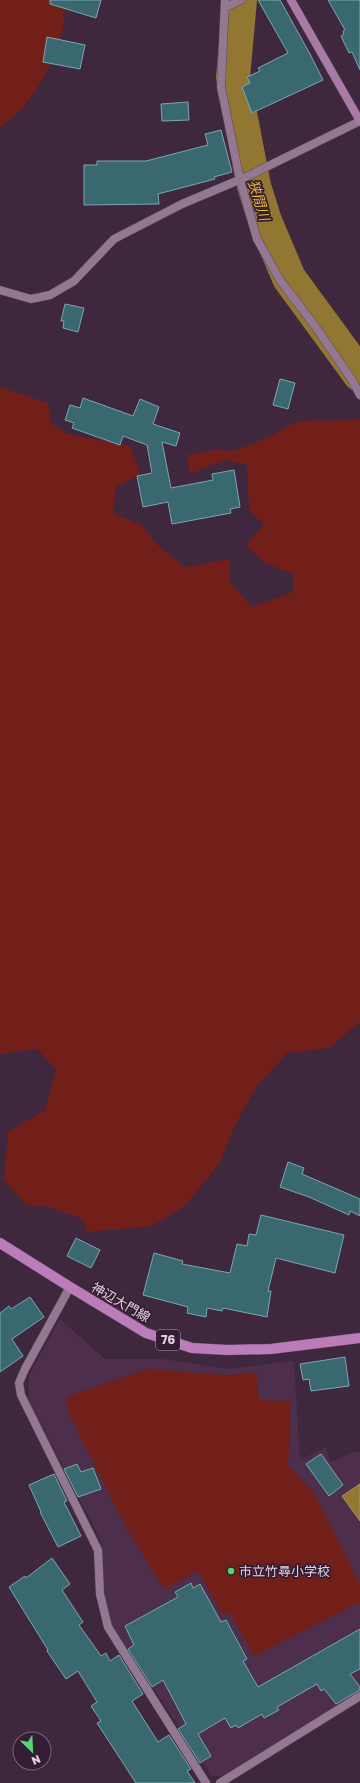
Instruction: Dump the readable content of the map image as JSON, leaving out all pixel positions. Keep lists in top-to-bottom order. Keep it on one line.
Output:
{"streets":{"main road":["神辺大門線","76"]},"water":["狭間川"],"places":["市立竹尋小学校"],"north":"bottom right"}
